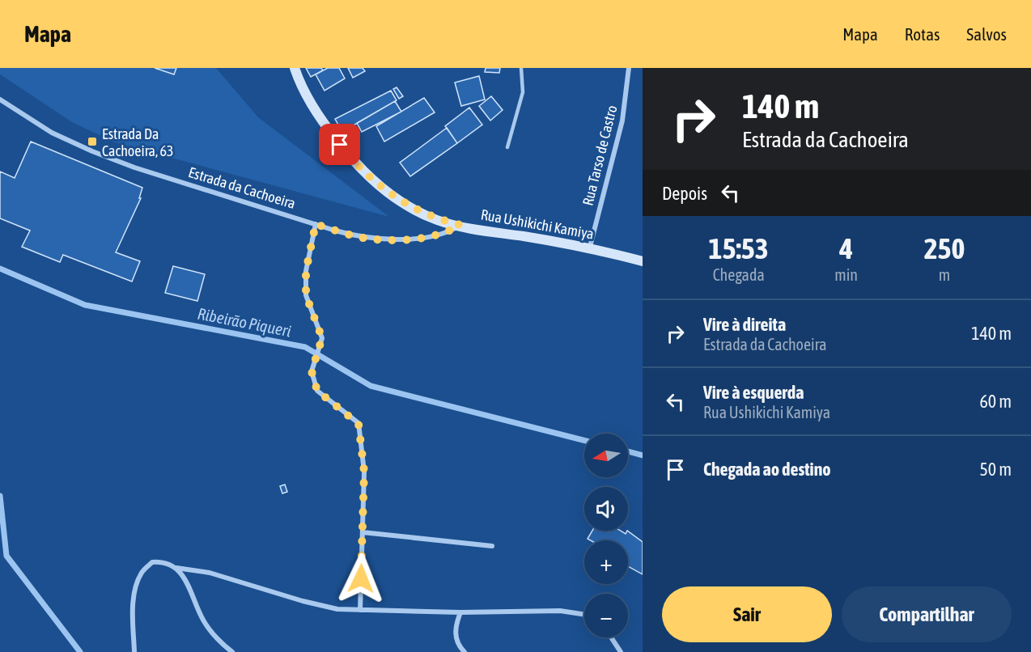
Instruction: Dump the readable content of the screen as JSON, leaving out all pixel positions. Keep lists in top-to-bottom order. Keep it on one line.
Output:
{"streets":{"main road":["Rua Ushikichi Kamiya"],"street":["Rua Tarso de Castro","Estrada da Cachoeira"]},"crossings":[["Rua Tarso de Castro","Rua Ushikichi Kamiya"],["Estrada da Cachoeira","Rua Ushikichi Kamiya"]],"water":["Ribeirão Piqueri"],"places":{"transit":["Estrada Da Cachoeira, 63"]},"north":"left","page":{"header":"Mapa","nav":["Mapa","Rotas","Salvos"],"turn":["140 m","Estrada da Cachoeira"],"then":"Depois","eta":["15:53","Chegada","4","min","250","m"],"list":[{"name":"Vire à direita","note":"Estrada da Cachoeira","value":"140 m"},{"name":"Vire à esquerda","note":"Rua Ushikichi Kamiya","value":"60 m"},{"name":"Chegada ao destino","value":"50 m"}],"map_buttons":["+","−"],"buttons":["Sair","Compartilhar"]}}
